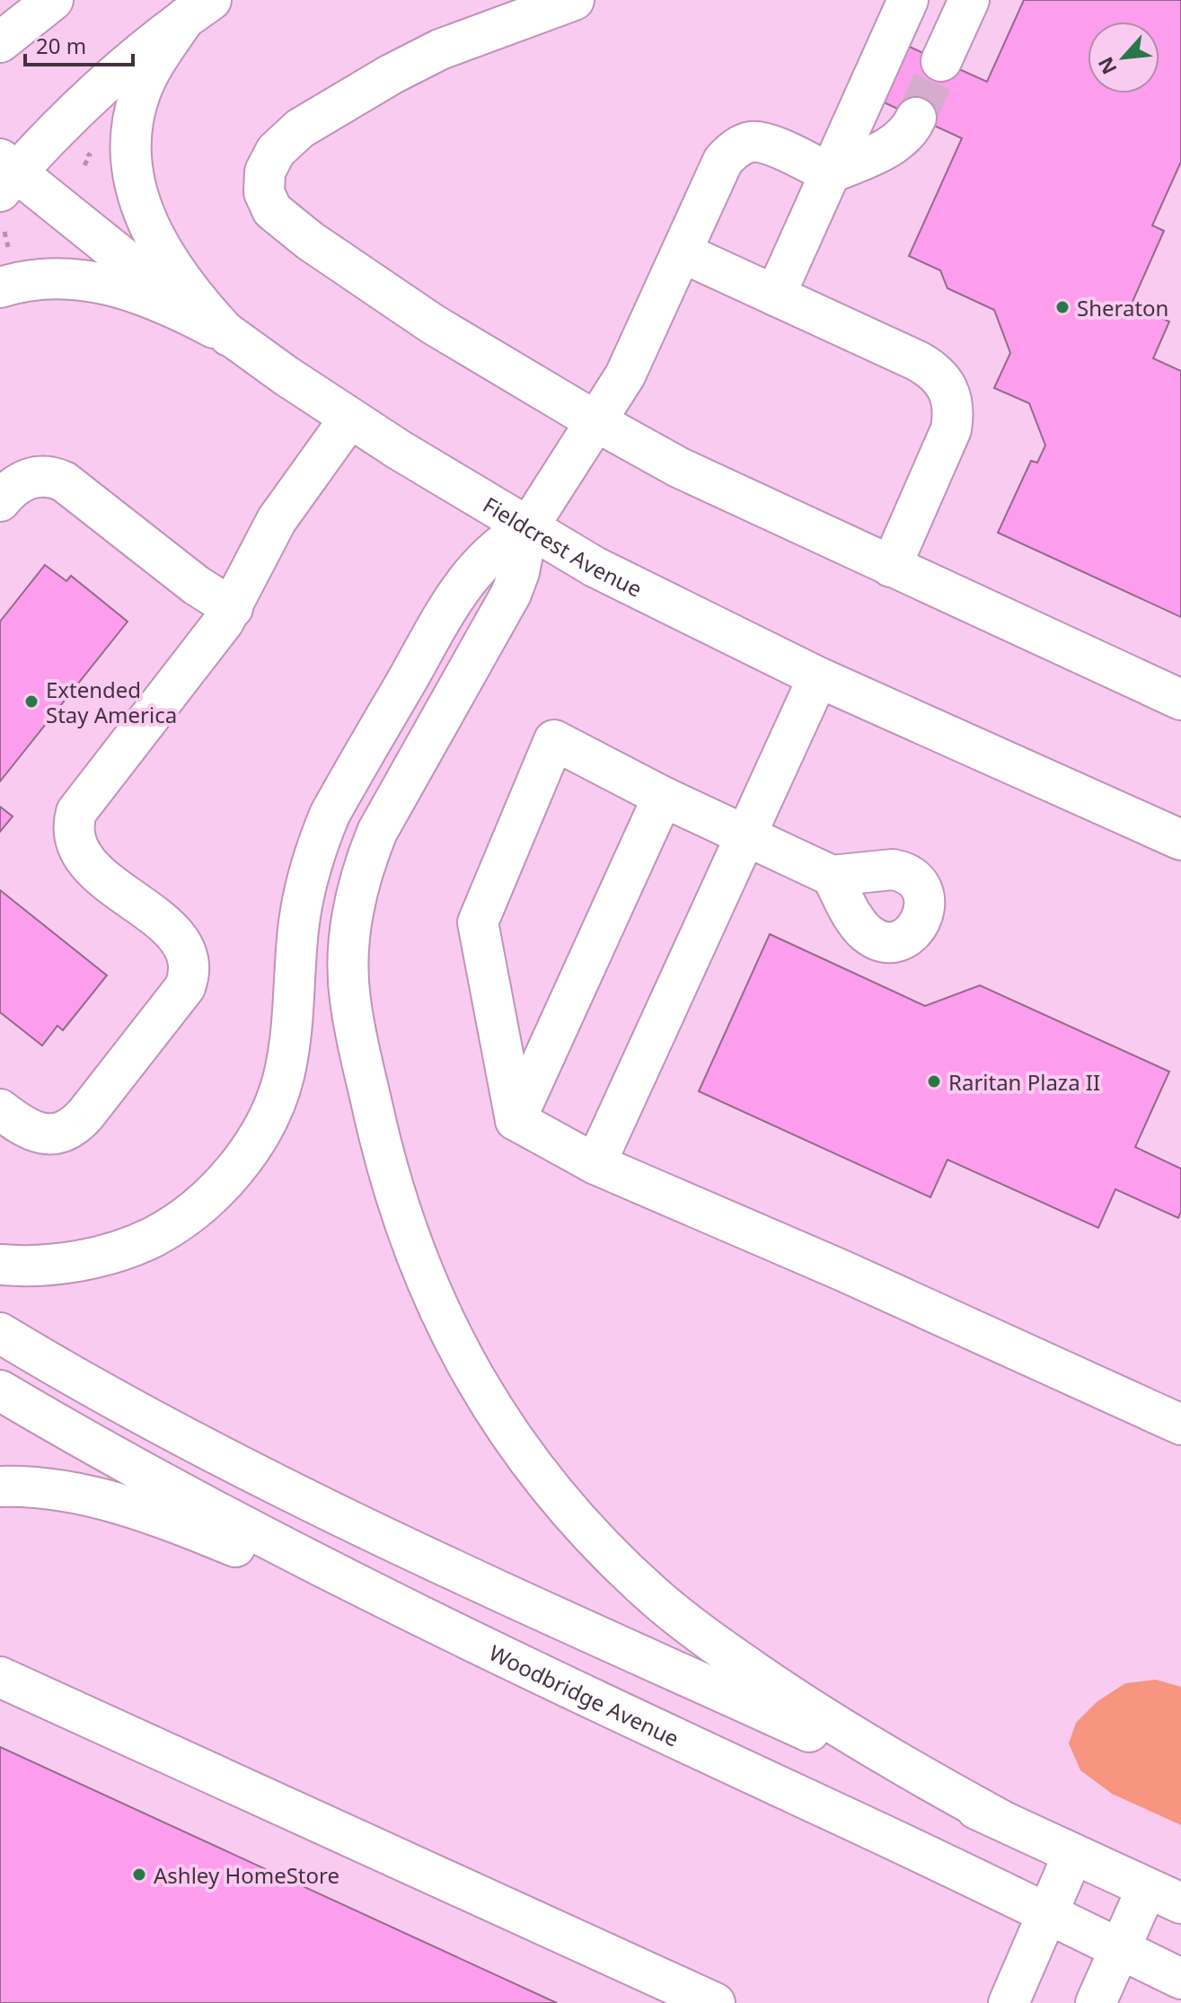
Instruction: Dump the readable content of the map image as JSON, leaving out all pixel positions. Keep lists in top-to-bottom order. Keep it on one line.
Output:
{"streets":{"main road":["Fieldcrest Avenue","Woodbridge Avenue"]},"places":["Sheraton","Extended Stay America","Raritan Plaza II","Ashley HomeStore"],"scale_bar":"20 m","north":"bottom left"}
